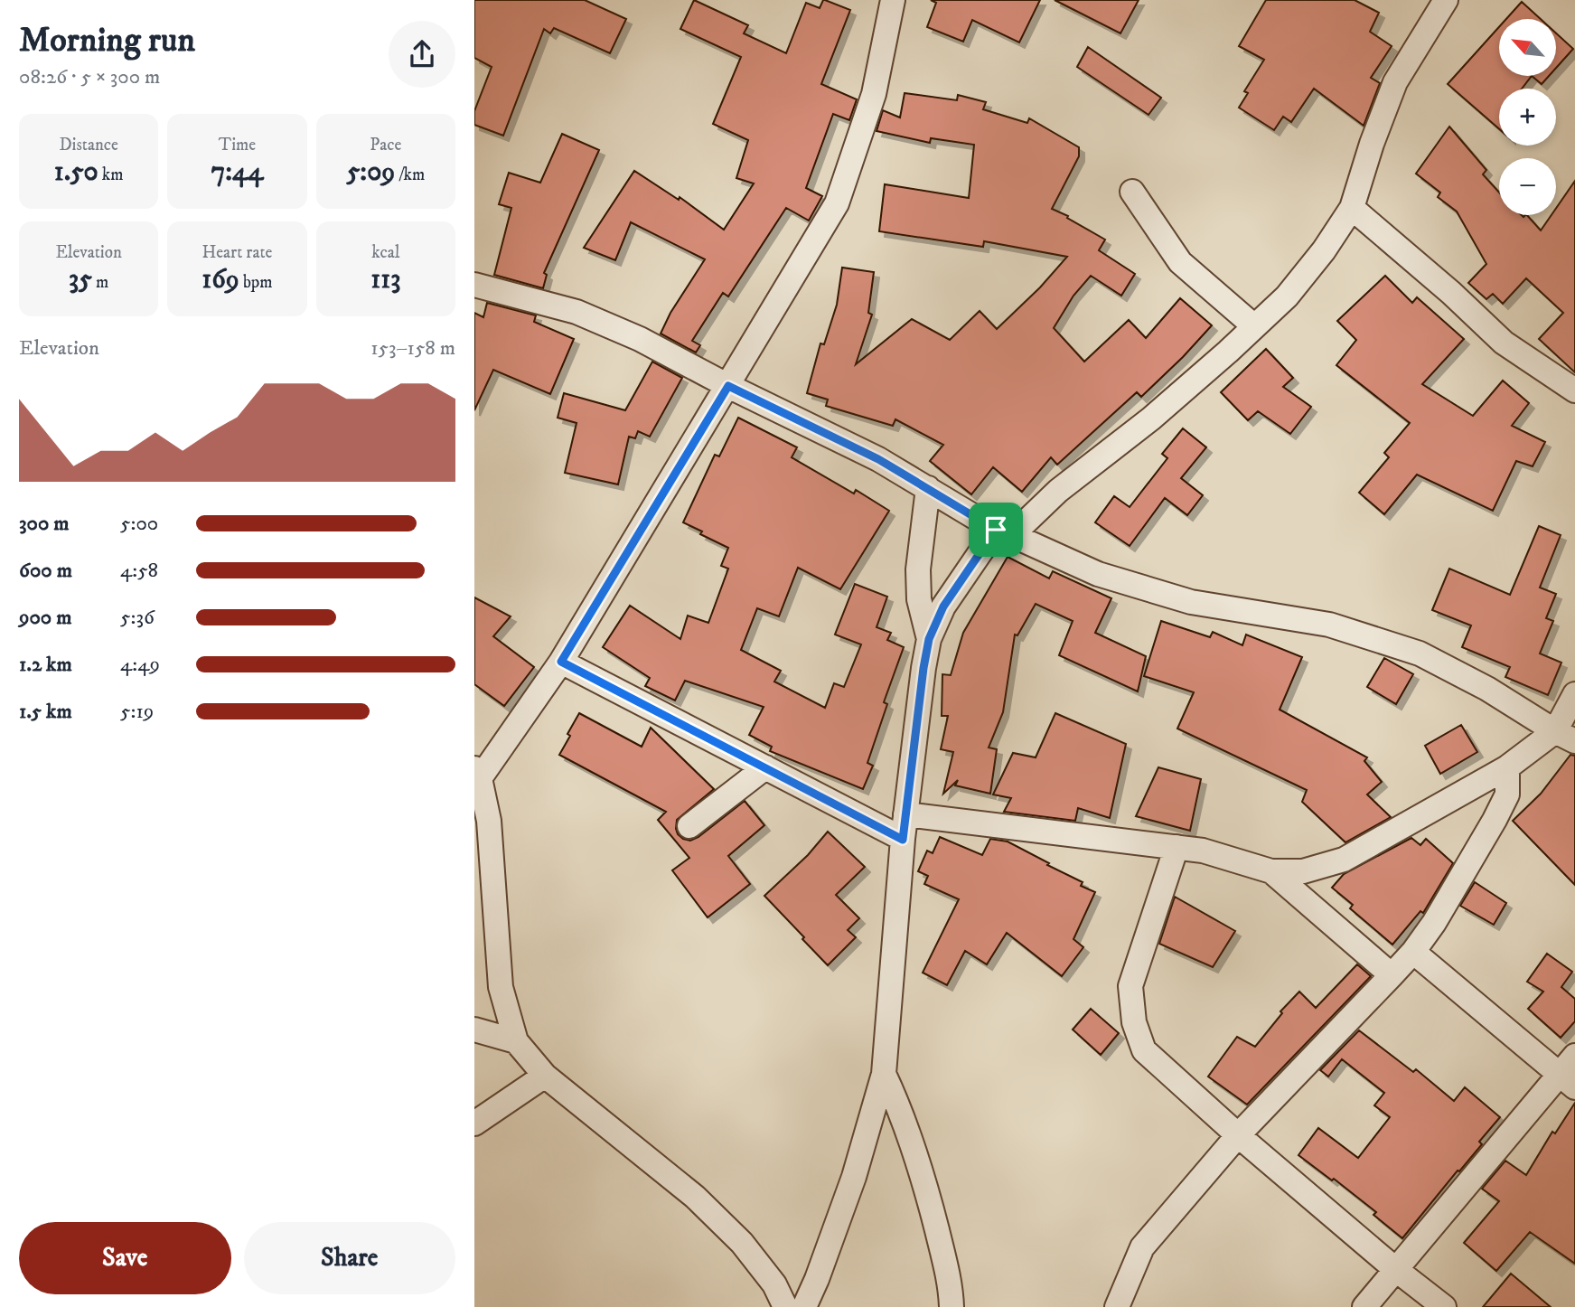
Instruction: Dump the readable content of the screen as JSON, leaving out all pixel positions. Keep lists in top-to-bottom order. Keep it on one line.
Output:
{"north":"top left","page":{"heading":["Morning run","08:26 · 5 × 300 m"],"map_buttons":["+","−"],"stats":[["Distance","1.50 km"],["Time","7:44"],["Pace","5:09 /km"],["Elevation","35 m"],["Heart rate","169 bpm"],["kcal","113"]],"chart":["Elevation","153–158 m"],"list":[{"name":"300 m","note":"5:00"},{"name":"600 m","note":"4:58"},{"name":"900 m","note":"5:36"},{"name":"1.2 km","note":"4:49"},{"name":"1.5 km","note":"5:19"}],"buttons":["Save","Share"]}}
